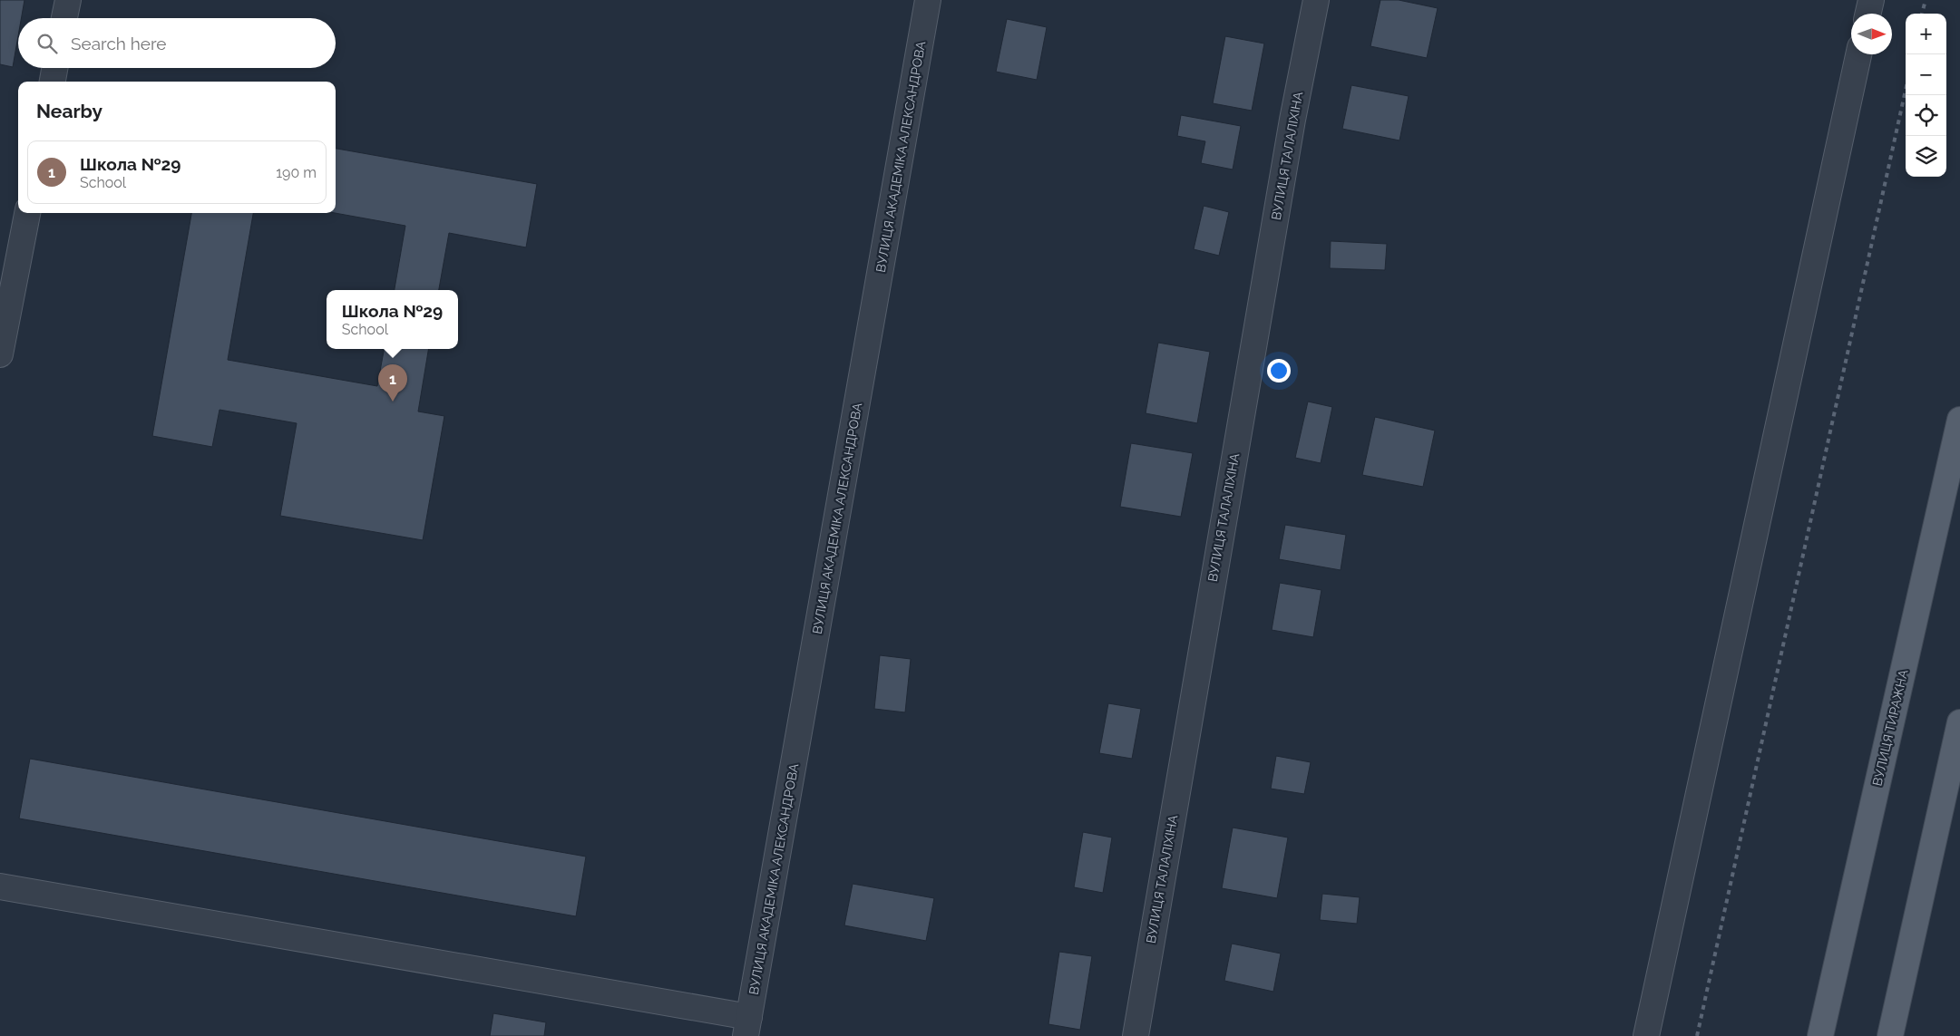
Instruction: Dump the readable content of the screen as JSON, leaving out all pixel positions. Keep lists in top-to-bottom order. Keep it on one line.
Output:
{"streets":{"main road":["ВУЛИЦЯ ТИРАЖНА"],"street":["ВУЛИЦЯ ТАЛАЛІХІНА","ВУЛИЦЯ АКАДЕМІКА АЛЕКСАНДРОВА"]},"north":"right","page":{"map_buttons":["+","−"],"search":"Search here","heading":"Nearby","list":[{"mark":"1","name":"Школа №29","note":"School","value":"190 m"}],"popup":["Школа №29","School"],"pins":"1"}}
